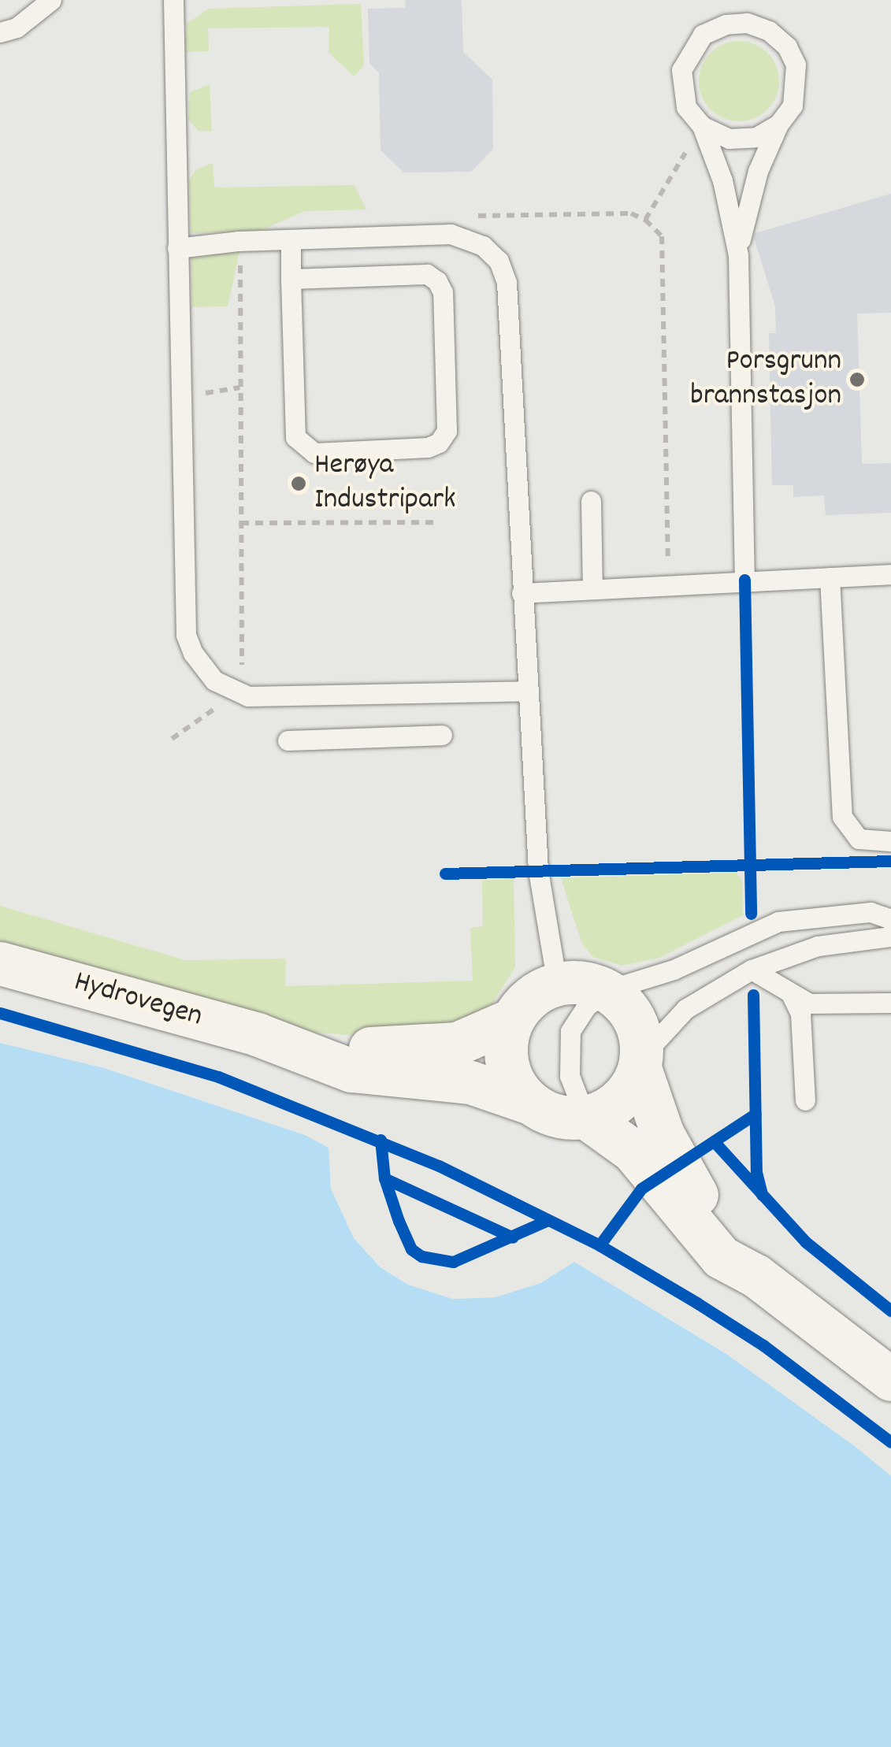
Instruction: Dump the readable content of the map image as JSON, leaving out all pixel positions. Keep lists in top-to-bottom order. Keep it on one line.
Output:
{"streets":{"street":["Hydrovegen"]},"places":["Porsgrunn brannstasjon","Herøya Industripark"]}
